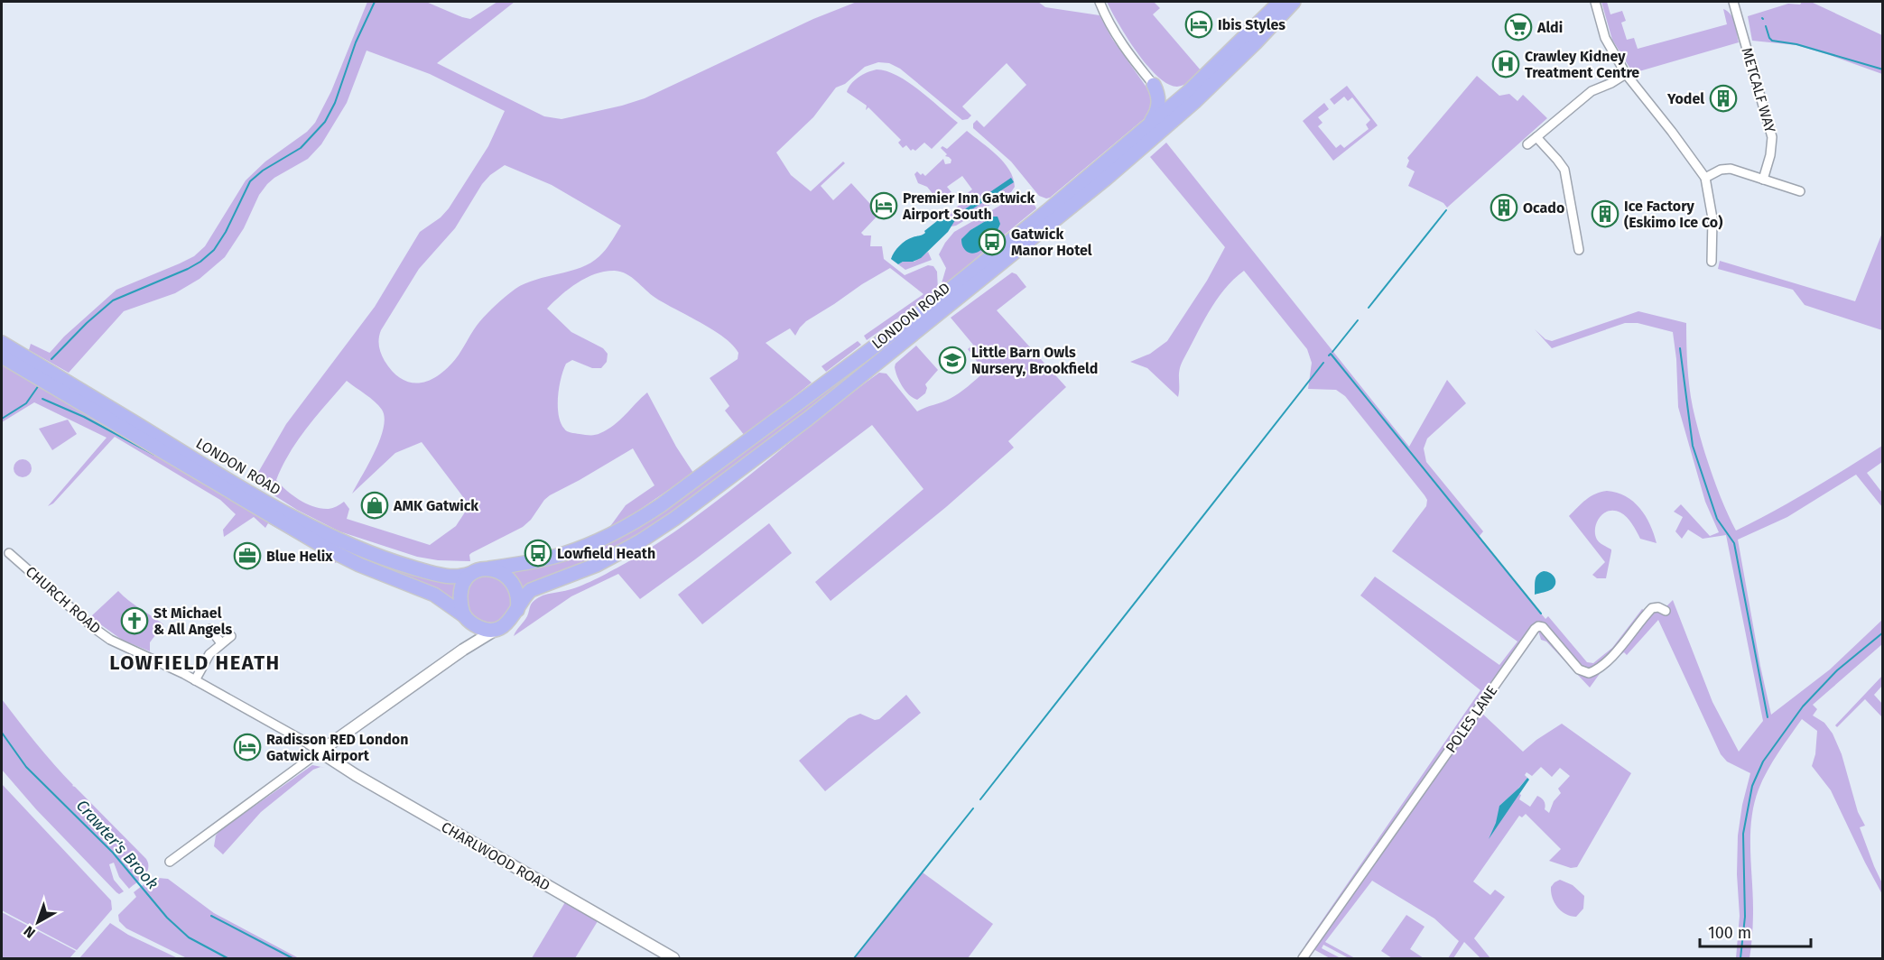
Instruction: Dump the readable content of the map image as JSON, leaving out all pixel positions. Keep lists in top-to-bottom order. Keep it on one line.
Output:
{"streets":{"main road":["LONDON ROAD"],"street":["METCALF WAY","CHURCH ROAD","POLES LANE","CHARLWOOD ROAD"]},"crossings":[["CHURCH ROAD","CHARLWOOD ROAD"]],"districts":["LOWFIELD HEATH"],"water":["Crawter's Brook"],"places":{"hotel":["Ibis Styles","Premier Inn Gatwick Airport South","Radisson RED London Gatwick Airport"],"supermarket":["Aldi"],"hospital":["Crawley Kidney Treatment Centre"],"building":["Yodel","Ocado","Ice Factory (Eskimo Ice Co)"],"bus stop":["Gatwick Manor Hotel","Lowfield Heath"],"school or university":["Little Barn Owls Nursery, Brookfield"],"shop":["AMK Gatwick"],"office":["Blue Helix"],"church":["St Michael & All Angels"]},"scale_bar":"100 m","north":"bottom left"}
